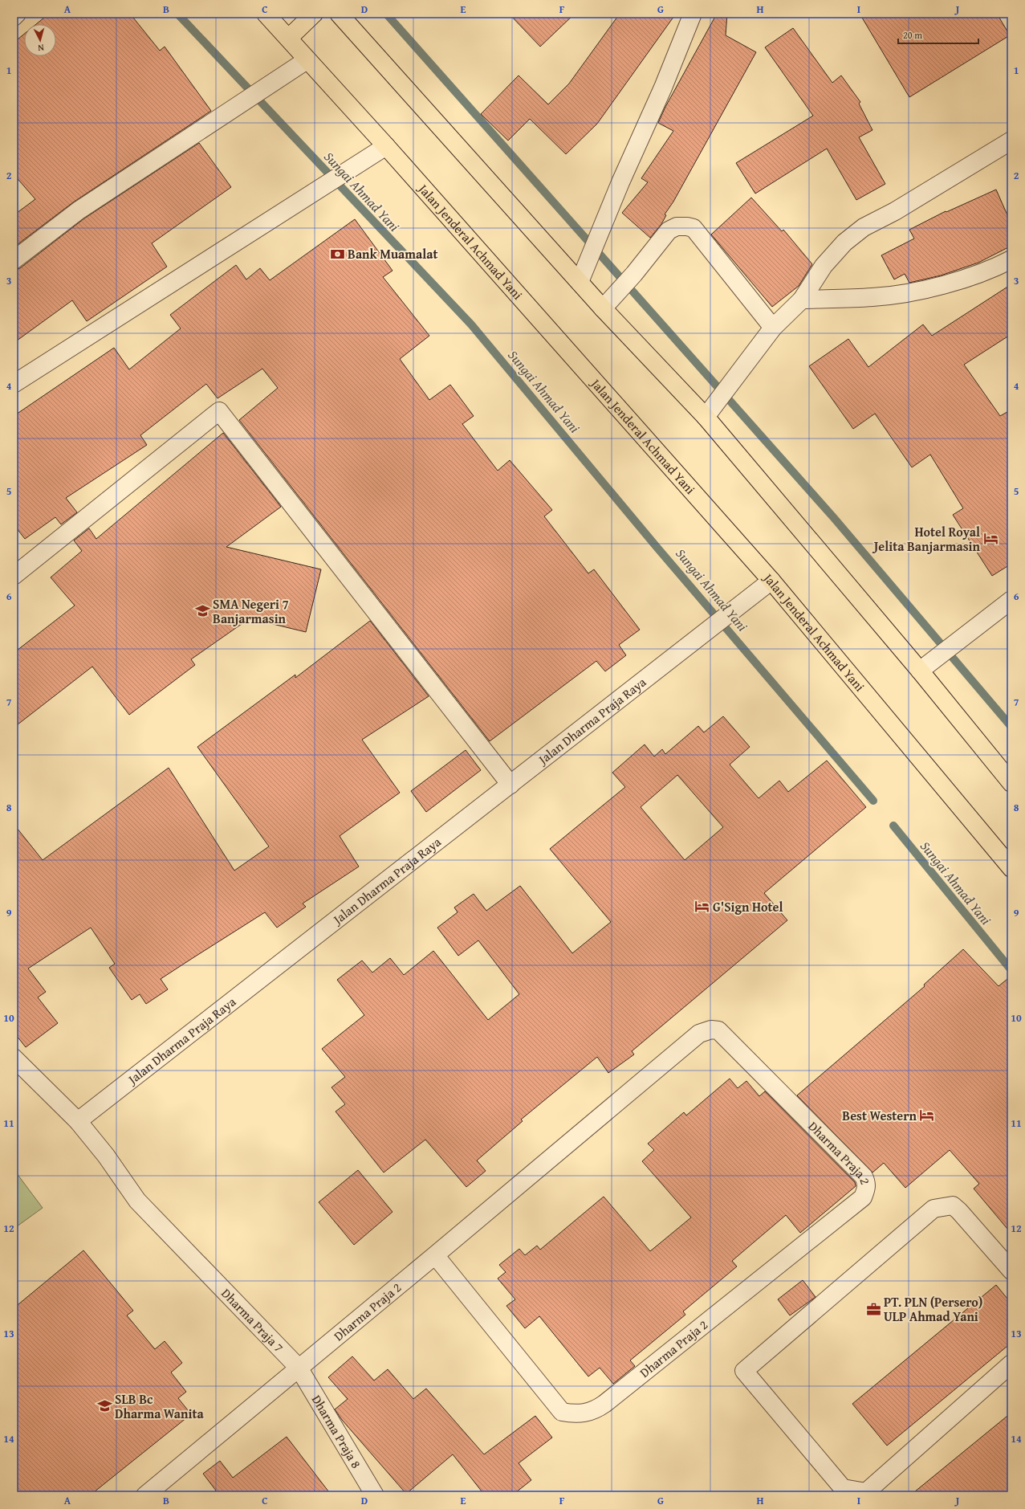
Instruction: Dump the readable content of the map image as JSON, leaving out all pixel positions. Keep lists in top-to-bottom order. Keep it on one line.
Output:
{"streets":{"highway":["Jalan Jenderal Achmad Yani"],"street":["Jalan Dharma Praja Raya","Dharma Praja 2","Dharma Praja 7","Dharma Praja 8"]},"crossings":[["Jalan Jenderal Achmad Yani","Jalan Dharma Praja Raya"],["Jalan Dharma Praja Raya","Dharma Praja 7"],["Dharma Praja 2","Dharma Praja 7"],["Dharma Praja 2","Dharma Praja 8"],["Dharma Praja 7","Dharma Praja 8"]],"water":["Sungai Ahmad Yani"],"places":{"bank":["Bank Muamalat"],"hotel":["Hotel Royal Jelita Banjarmasin","G'Sign Hotel","Best Western"],"school or university":["SMA Negeri 7 Banjarmasin","SLB Bc Dharma Wanita"],"office":["PT. PLN (Persero) ULP Ahmad Yani"]},"scale_bar":"20 m","north":"bottom","grid":{"columns":["A","B","C","D","E","F","G","H","I","J"],"rows":["1","2","3","4","5","6","7","8","9","10","11","12","13","14"]}}
